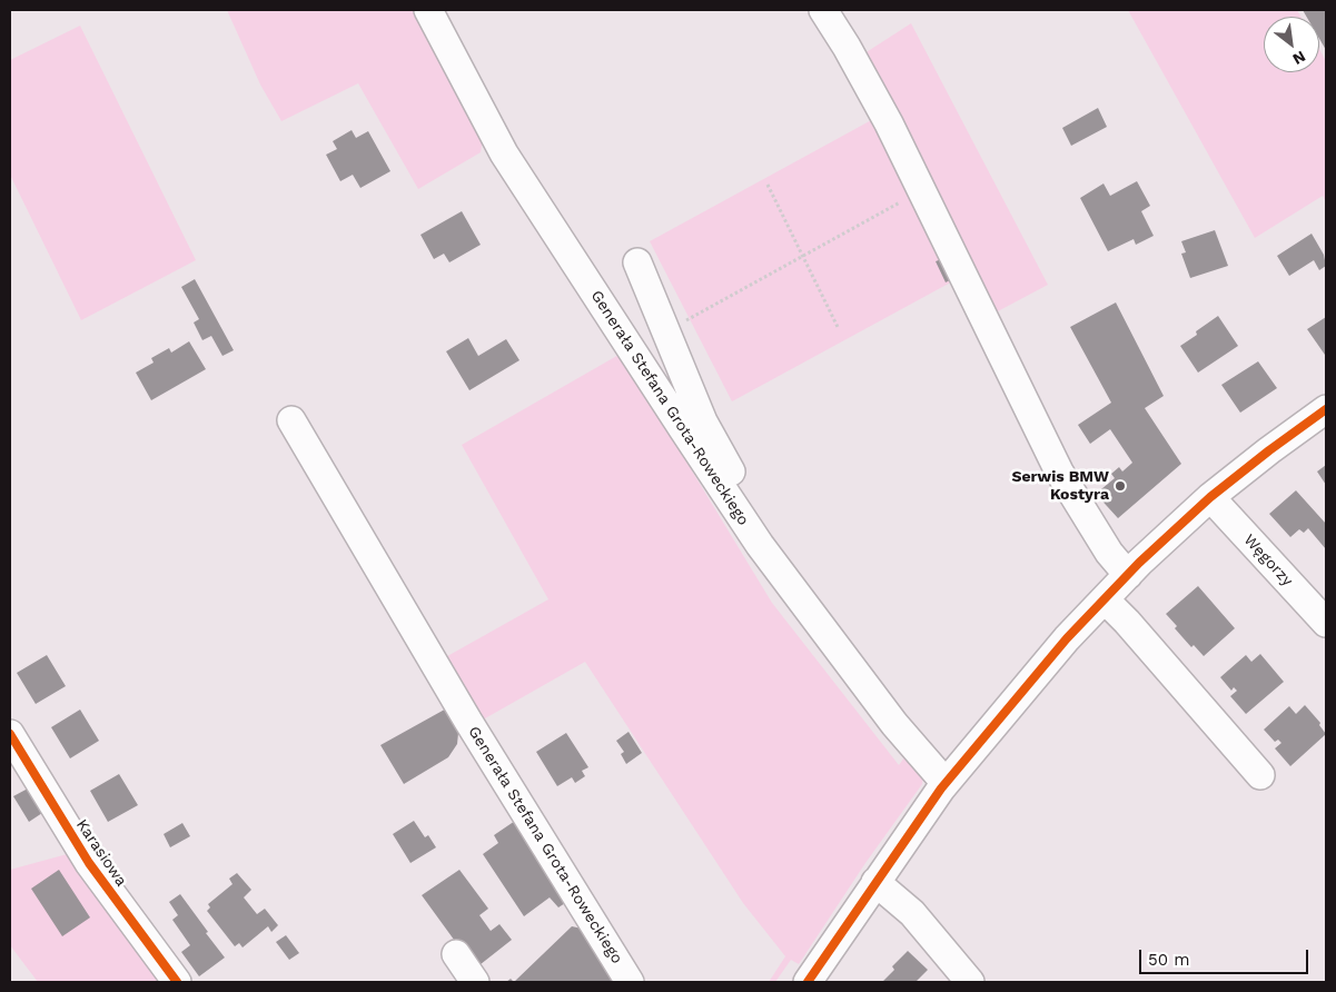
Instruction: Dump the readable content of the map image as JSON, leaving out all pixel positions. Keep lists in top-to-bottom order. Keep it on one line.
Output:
{"streets":{"street":["Generała Stefana Grota-Roweckiego","Węgorzy","Karasiowa"]},"places":["Serwis BMW Kostyra"],"scale_bar":"50 m","north":"bottom right"}
